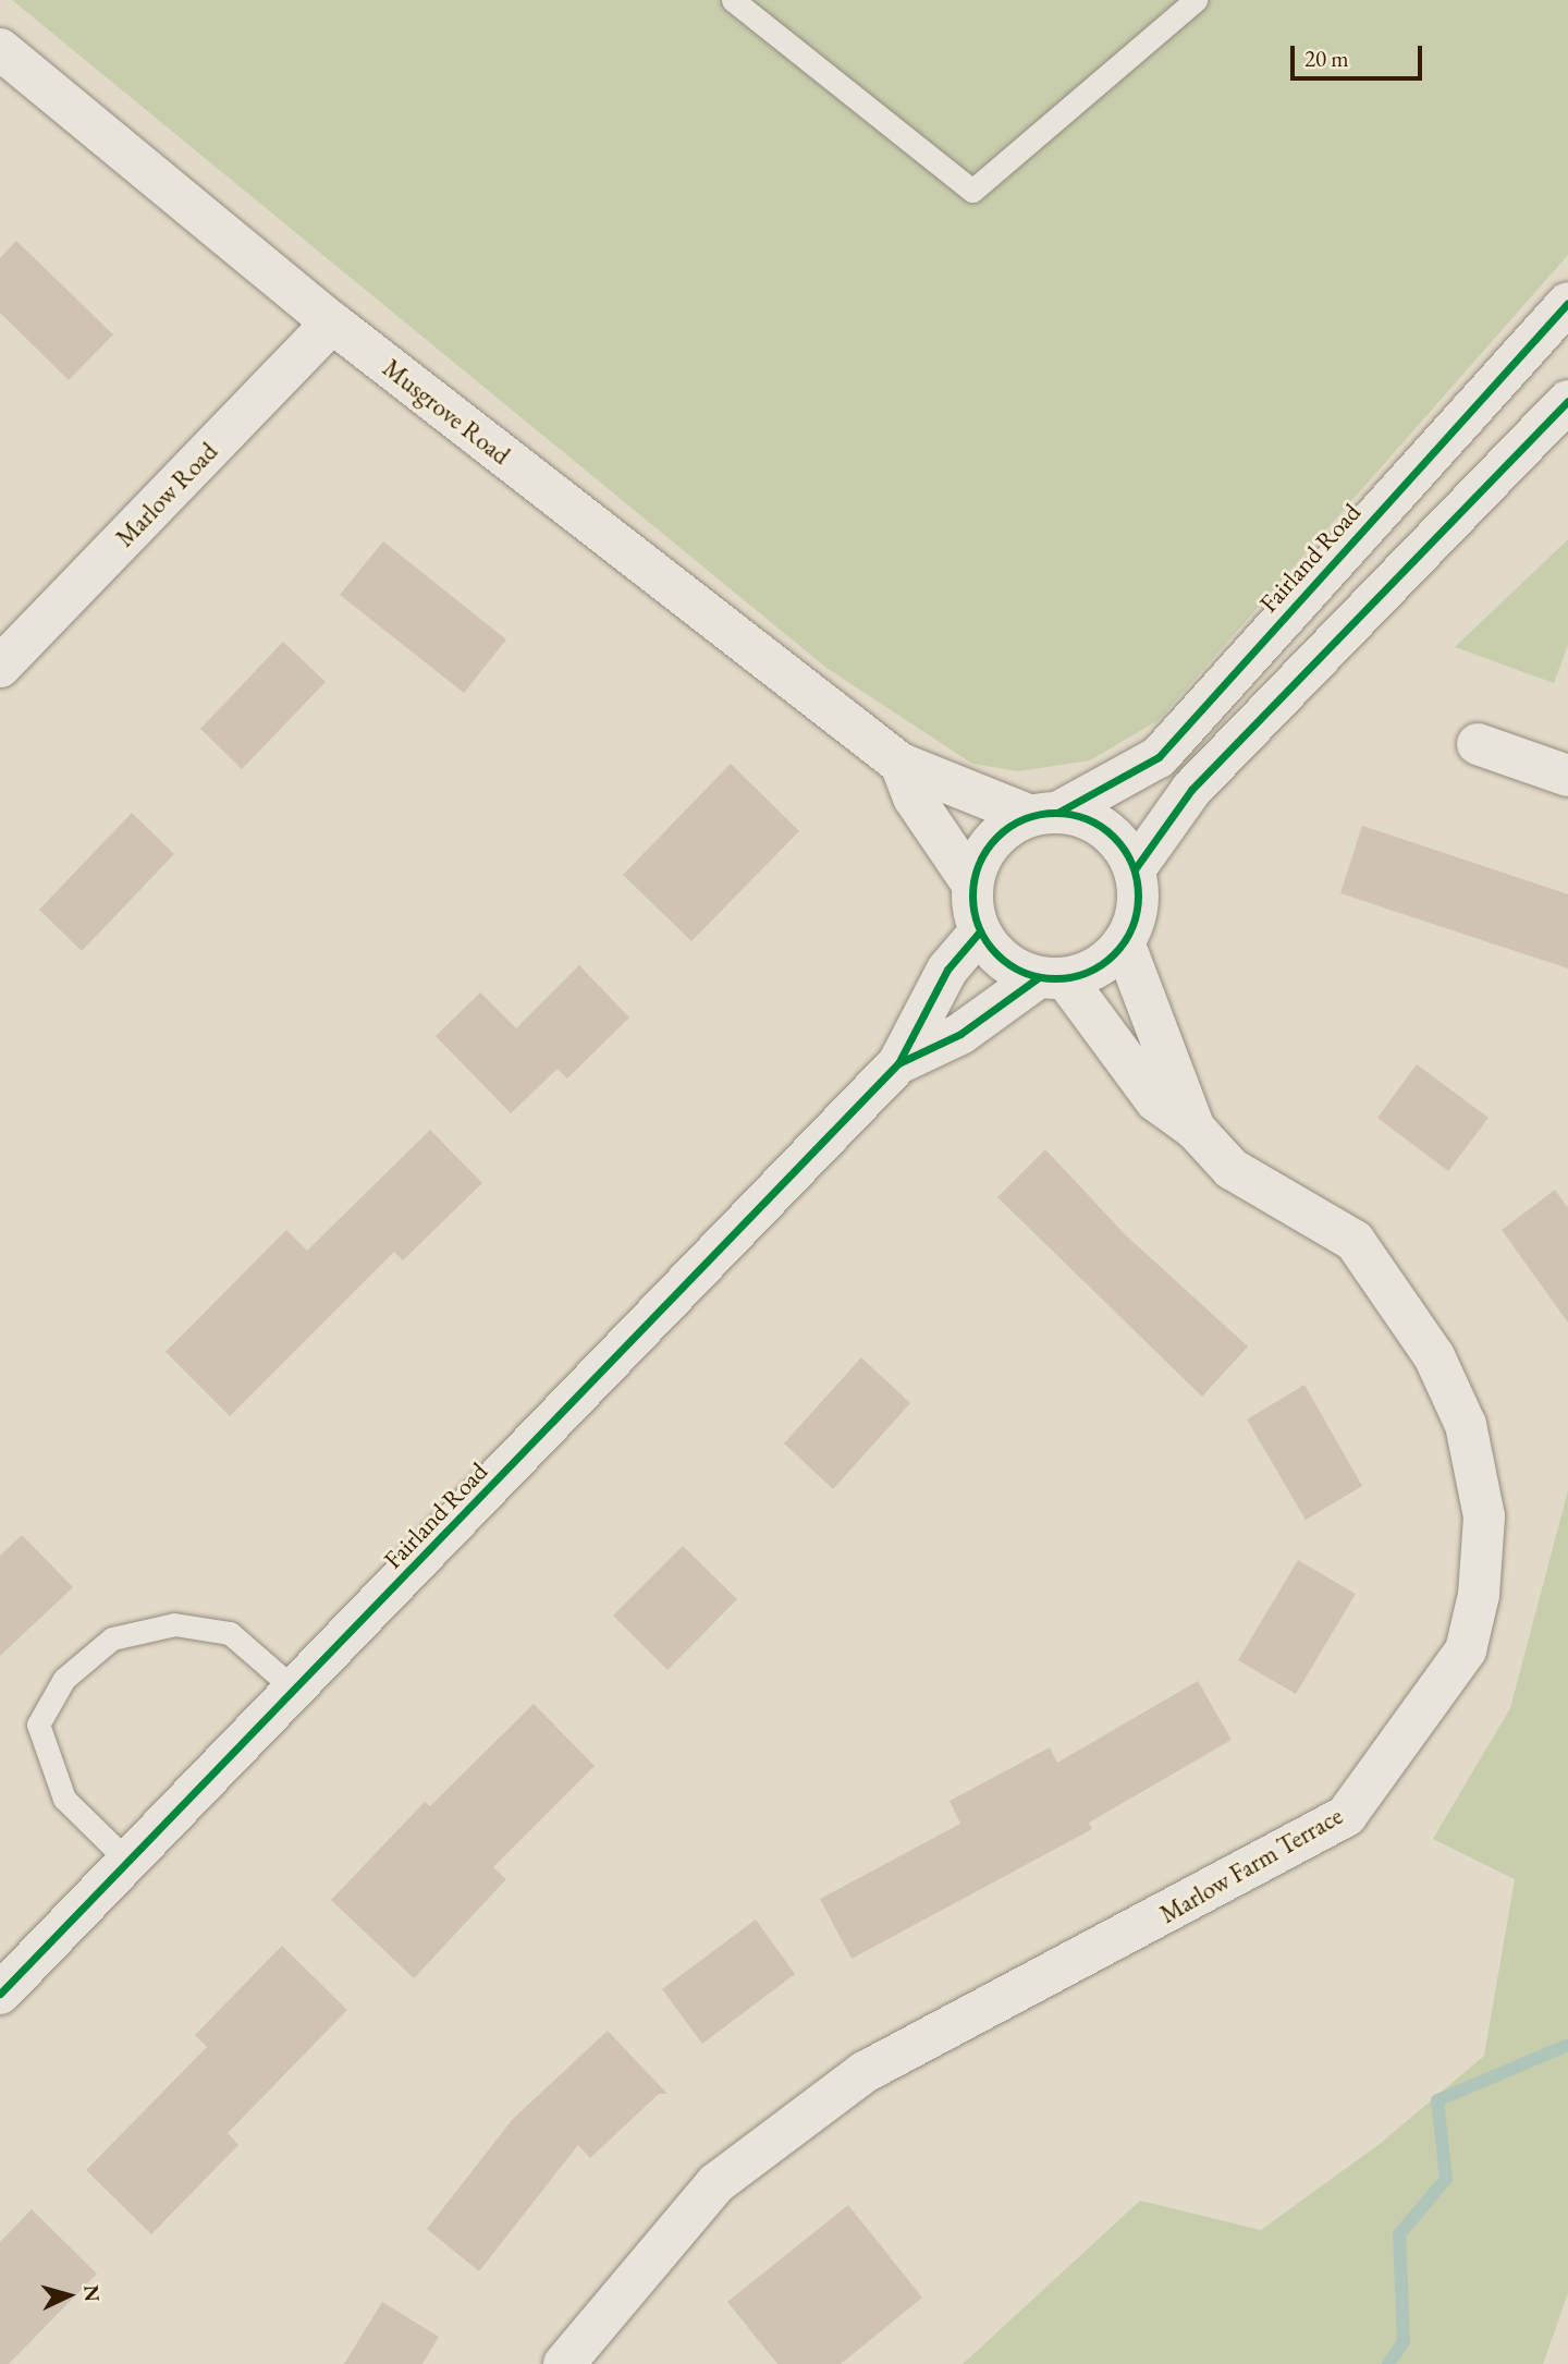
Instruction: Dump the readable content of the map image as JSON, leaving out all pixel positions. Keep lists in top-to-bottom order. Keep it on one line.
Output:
{"streets":{"street":["Musgrove Road","Marlow Road","Fairland Road","Marlow Farm Terrace"]},"crossings":[["Musgrove Road","Marlow Road"],["Musgrove Road","Fairland Road"],["Musgrove Road","Marlow Farm Terrace"],["Fairland Road","Marlow Farm Terrace"]],"scale_bar":"20 m","north":"right"}
